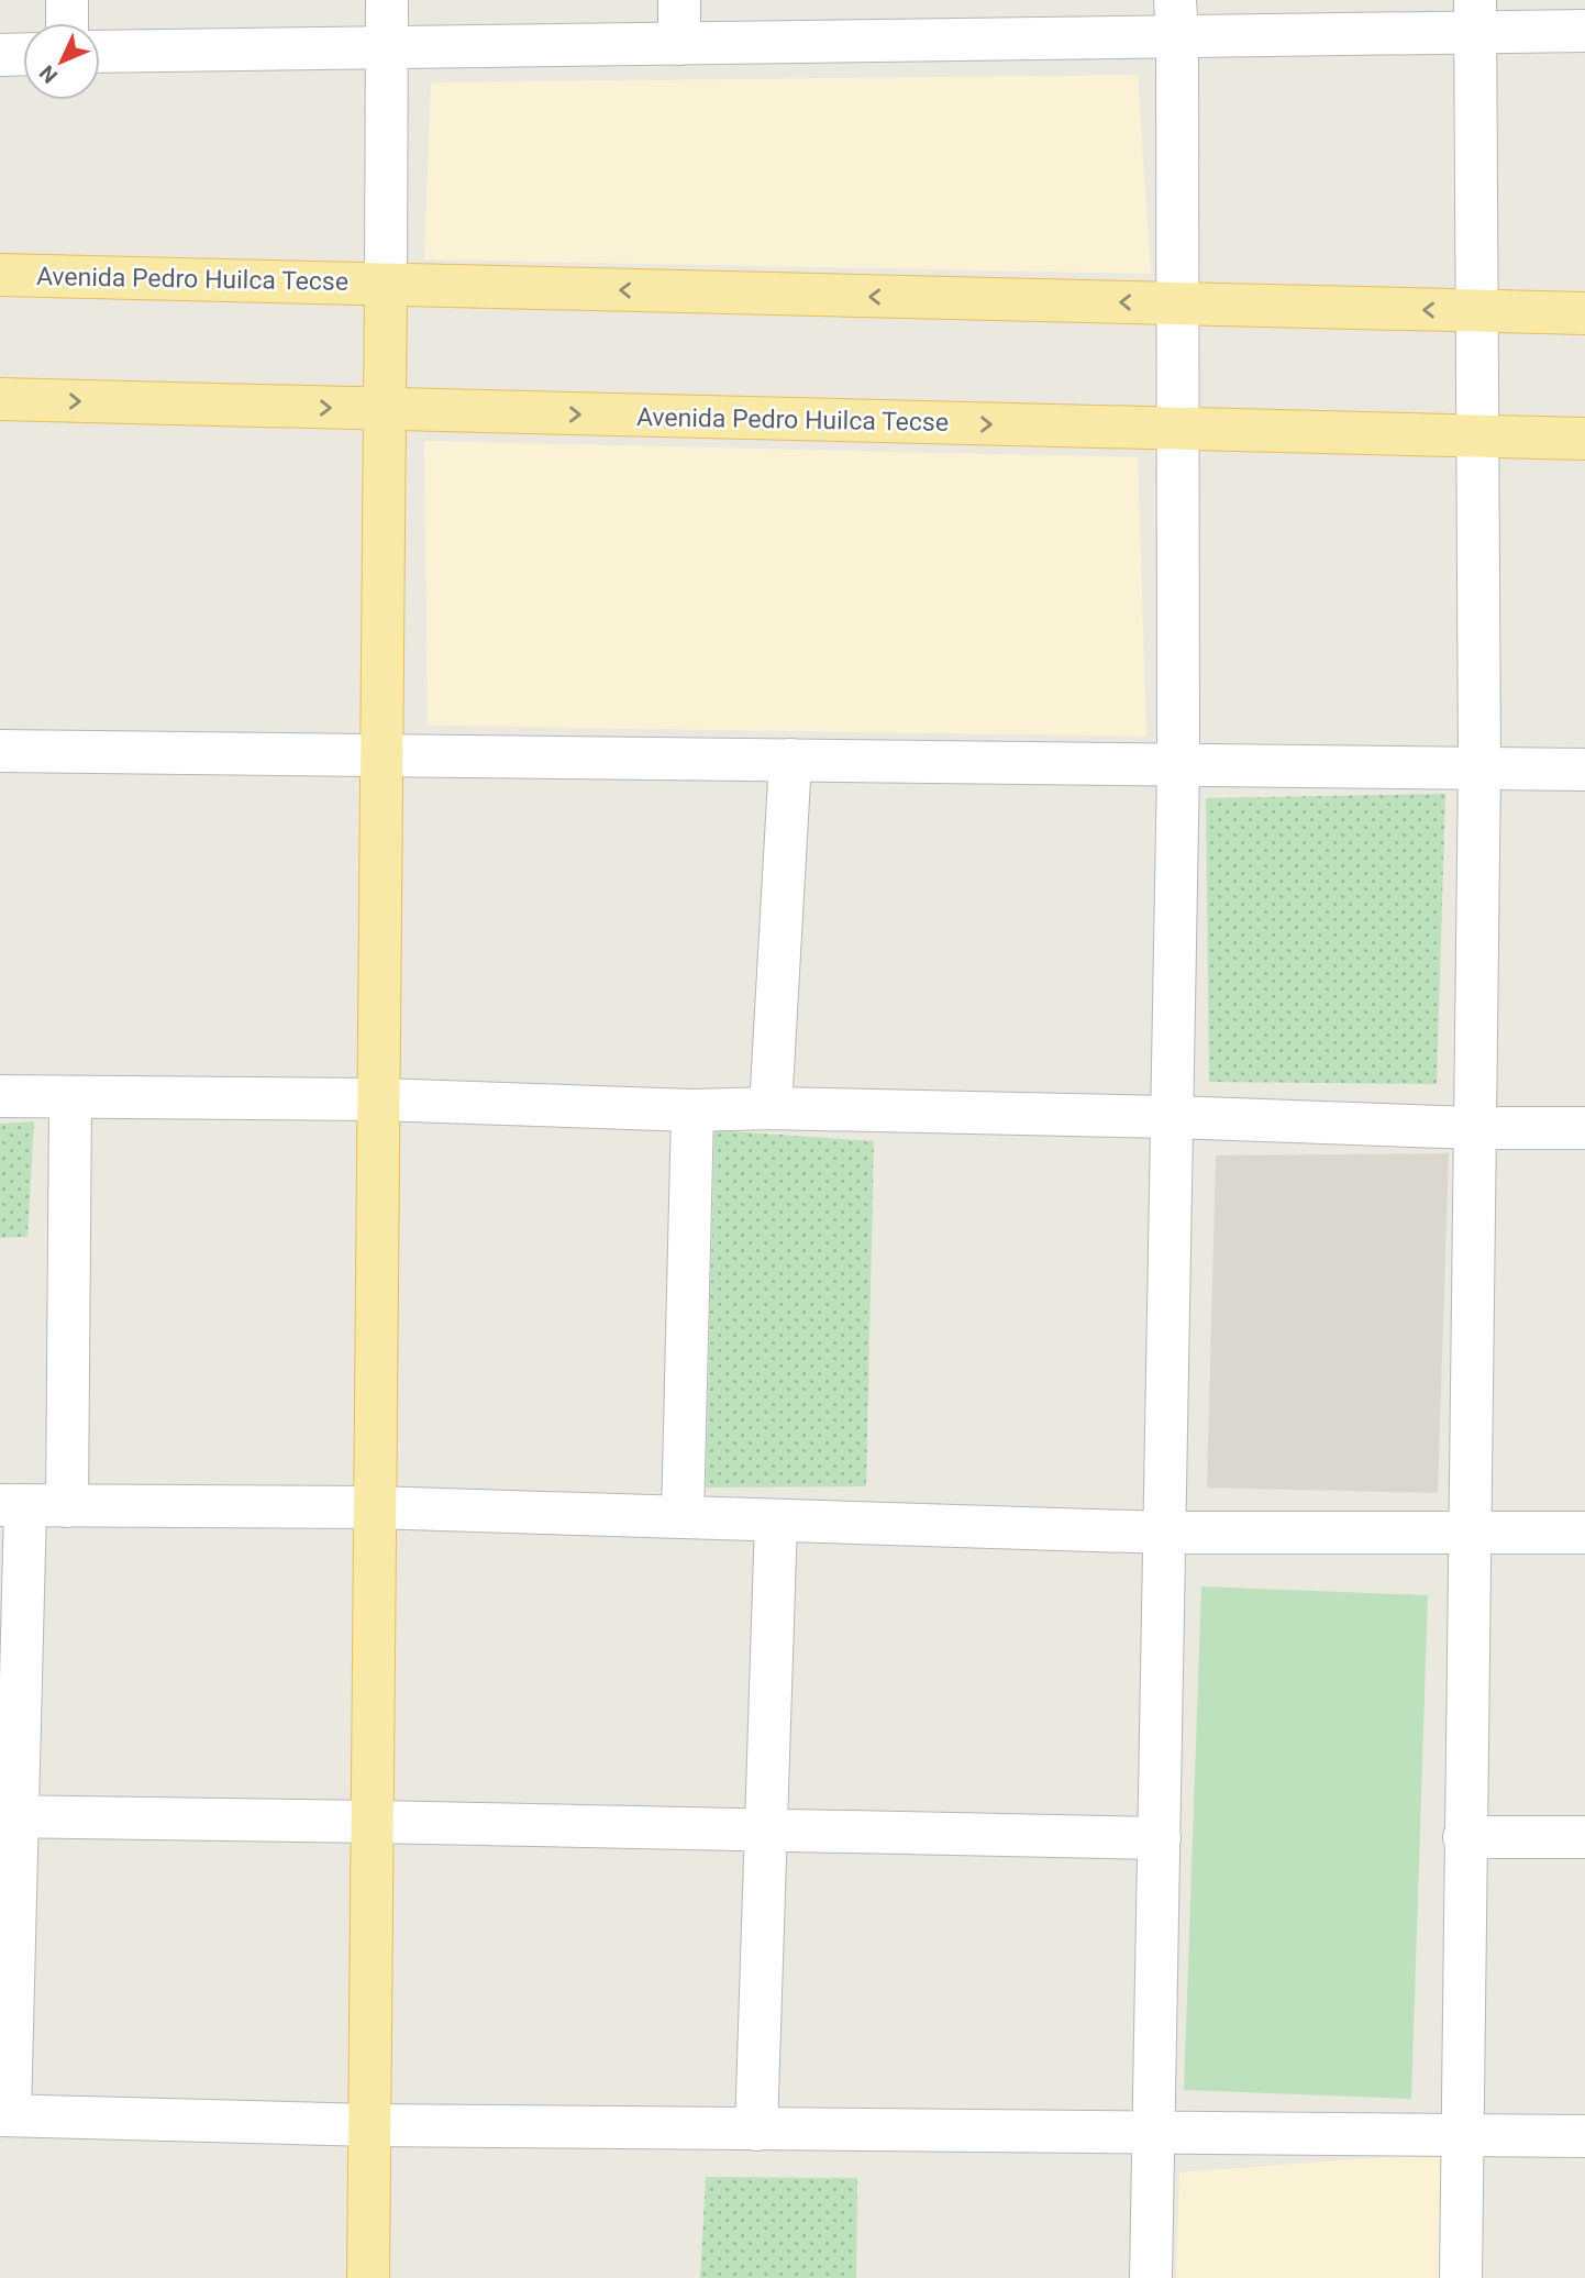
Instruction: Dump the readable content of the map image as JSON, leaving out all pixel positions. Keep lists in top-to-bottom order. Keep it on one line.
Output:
{"streets":{"main road":["Avenida Pedro Huilca Tecse"]},"north":"bottom left"}
